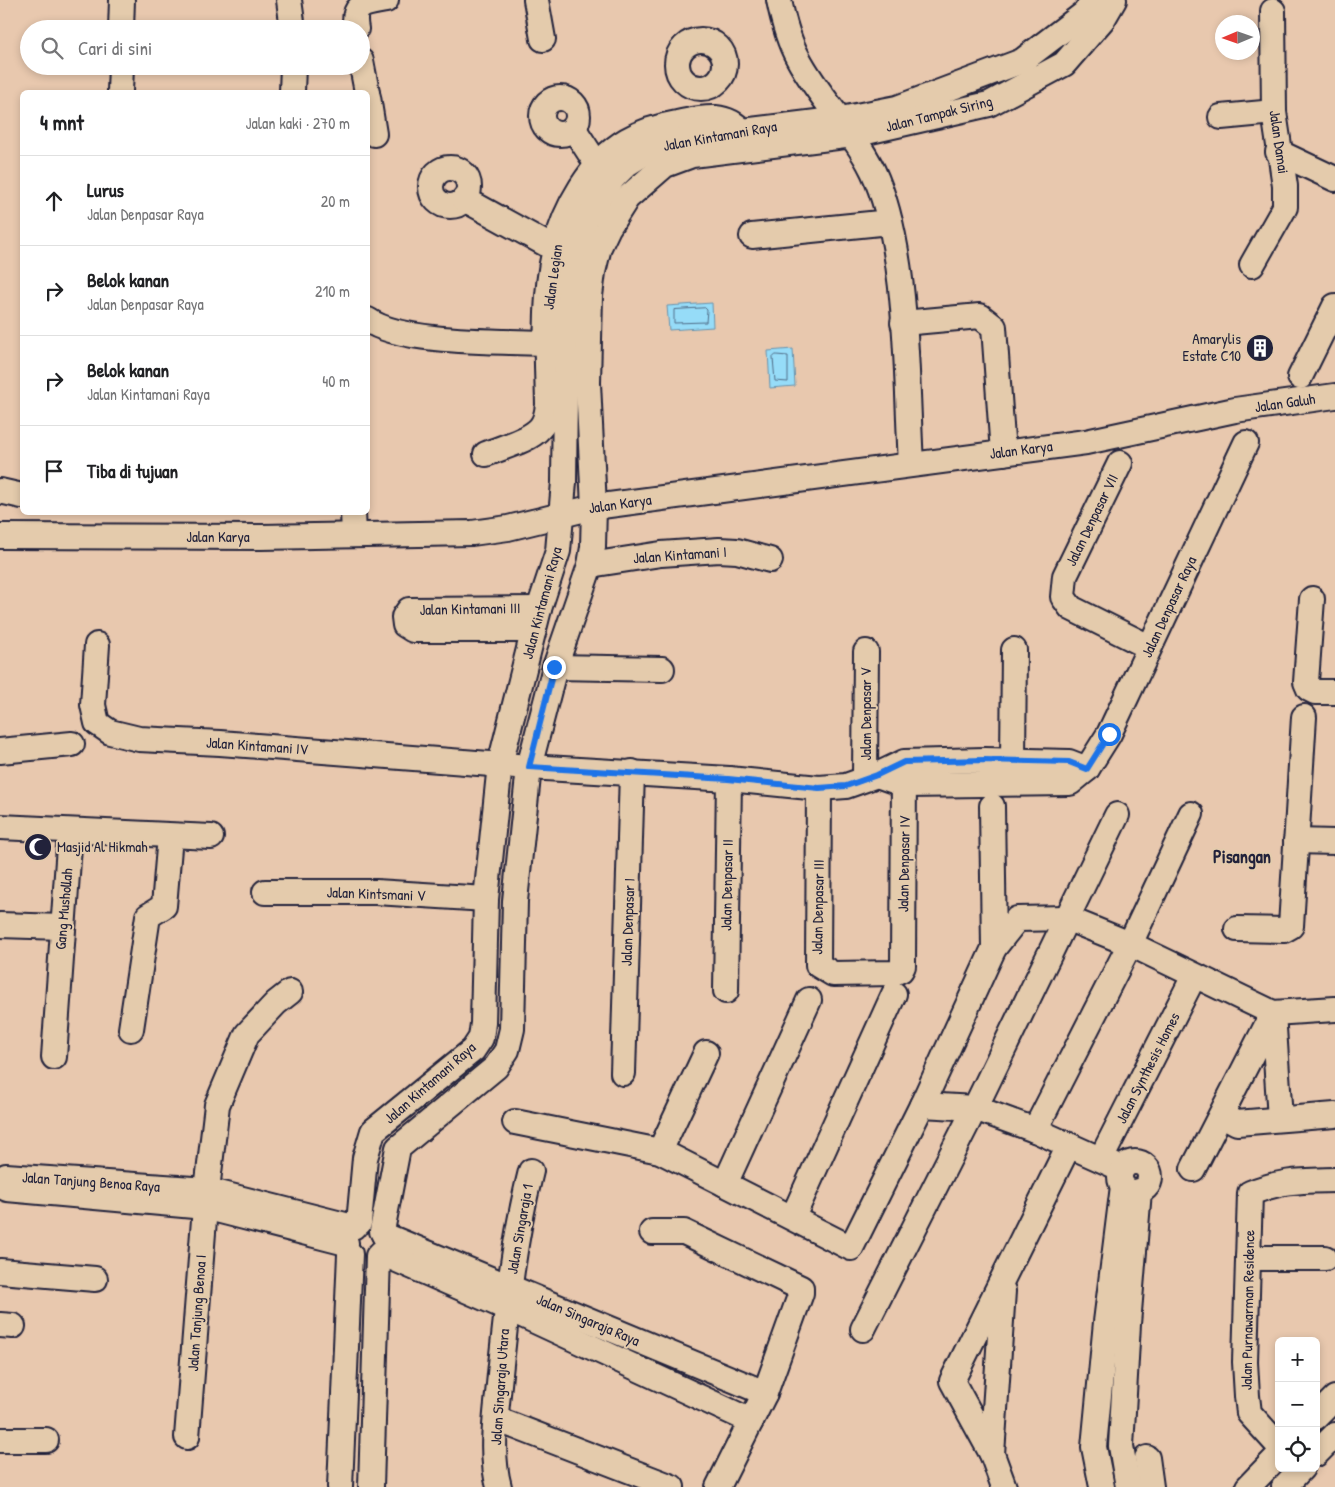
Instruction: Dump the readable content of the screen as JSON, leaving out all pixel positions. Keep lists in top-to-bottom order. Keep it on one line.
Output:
{"streets":{"street":["Jalan Tampak Siring","Jalan Kintamani Raya","Jalan Damai","Jalan Legian","Jalan Galuh","Jalan Karya","Jalan Denpasar VII","Jalan Kintamani I","Jalan Denpasar Raya","Jalan Kintamani III","Jalan Denpasar V","Jalan Kintamani IV","Jalan Denpasar IV","Jalan Denpasar II","Jalan Kintsmani V","Jalan Denpasar III","Gang Mushollah","Jalan Denpasar I","Jalan Synthesis Homes","Jalan Tanjung Benoa Raya","Jalan Singaraja 1","Jalan Purnawarman Residence","Jalan Tanjung Benoa I","Jalan Singaraja Raya","Jalan Singaraja Utara"]},"crossings":[["Jalan Tampak Siring","Jalan Kintamani Raya"],["Jalan Tampak Siring","Jalan Legian"],["Jalan Kintamani Raya","Jalan Legian"],["Jalan Kintamani Raya","Jalan Karya"],["Jalan Kintamani Raya","Jalan Kintamani I"],["Jalan Kintamani Raya","Jalan Kintamani III"],["Jalan Kintamani Raya","Jalan Kintamani IV"],["Jalan Kintamani Raya","Jalan Kintsmani V"],["Jalan Kintamani Raya","Jalan Tanjung Benoa Raya"],["Jalan Kintamani Raya","Jalan Singaraja Raya"],["Jalan Galuh","Jalan Karya"],["Jalan Denpasar VII","Jalan Denpasar Raya"],["Jalan Denpasar Raya","Jalan Denpasar V"],["Jalan Denpasar Raya","Jalan Denpasar IV"],["Jalan Denpasar IV","Jalan Denpasar III"],["Jalan Tanjung Benoa Raya","Jalan Tanjung Benoa I"],["Jalan Tanjung Benoa Raya","Jalan Singaraja Raya"],["Jalan Singaraja 1","Jalan Singaraja Raya"],["Jalan Singaraja 1","Jalan Singaraja Utara"],["Jalan Singaraja Raya","Jalan Singaraja Utara"]],"districts":["Pisangan"],"places":{"building":["Amarylis Estate C10"],"mosque":["Masjid Al Hikmah"]},"north":"left","page":{"search":"Cari di sini","heading":["4 mnt","Jalan kaki · 270 m"],"list":[["Lurus","Jalan Denpasar Raya","20 m"],["Belok kanan","Jalan Denpasar Raya","210 m"],["Belok kanan","Jalan Kintamani Raya","40 m"],"Tiba di tujuan"],"map_buttons":["+","−"]}}
